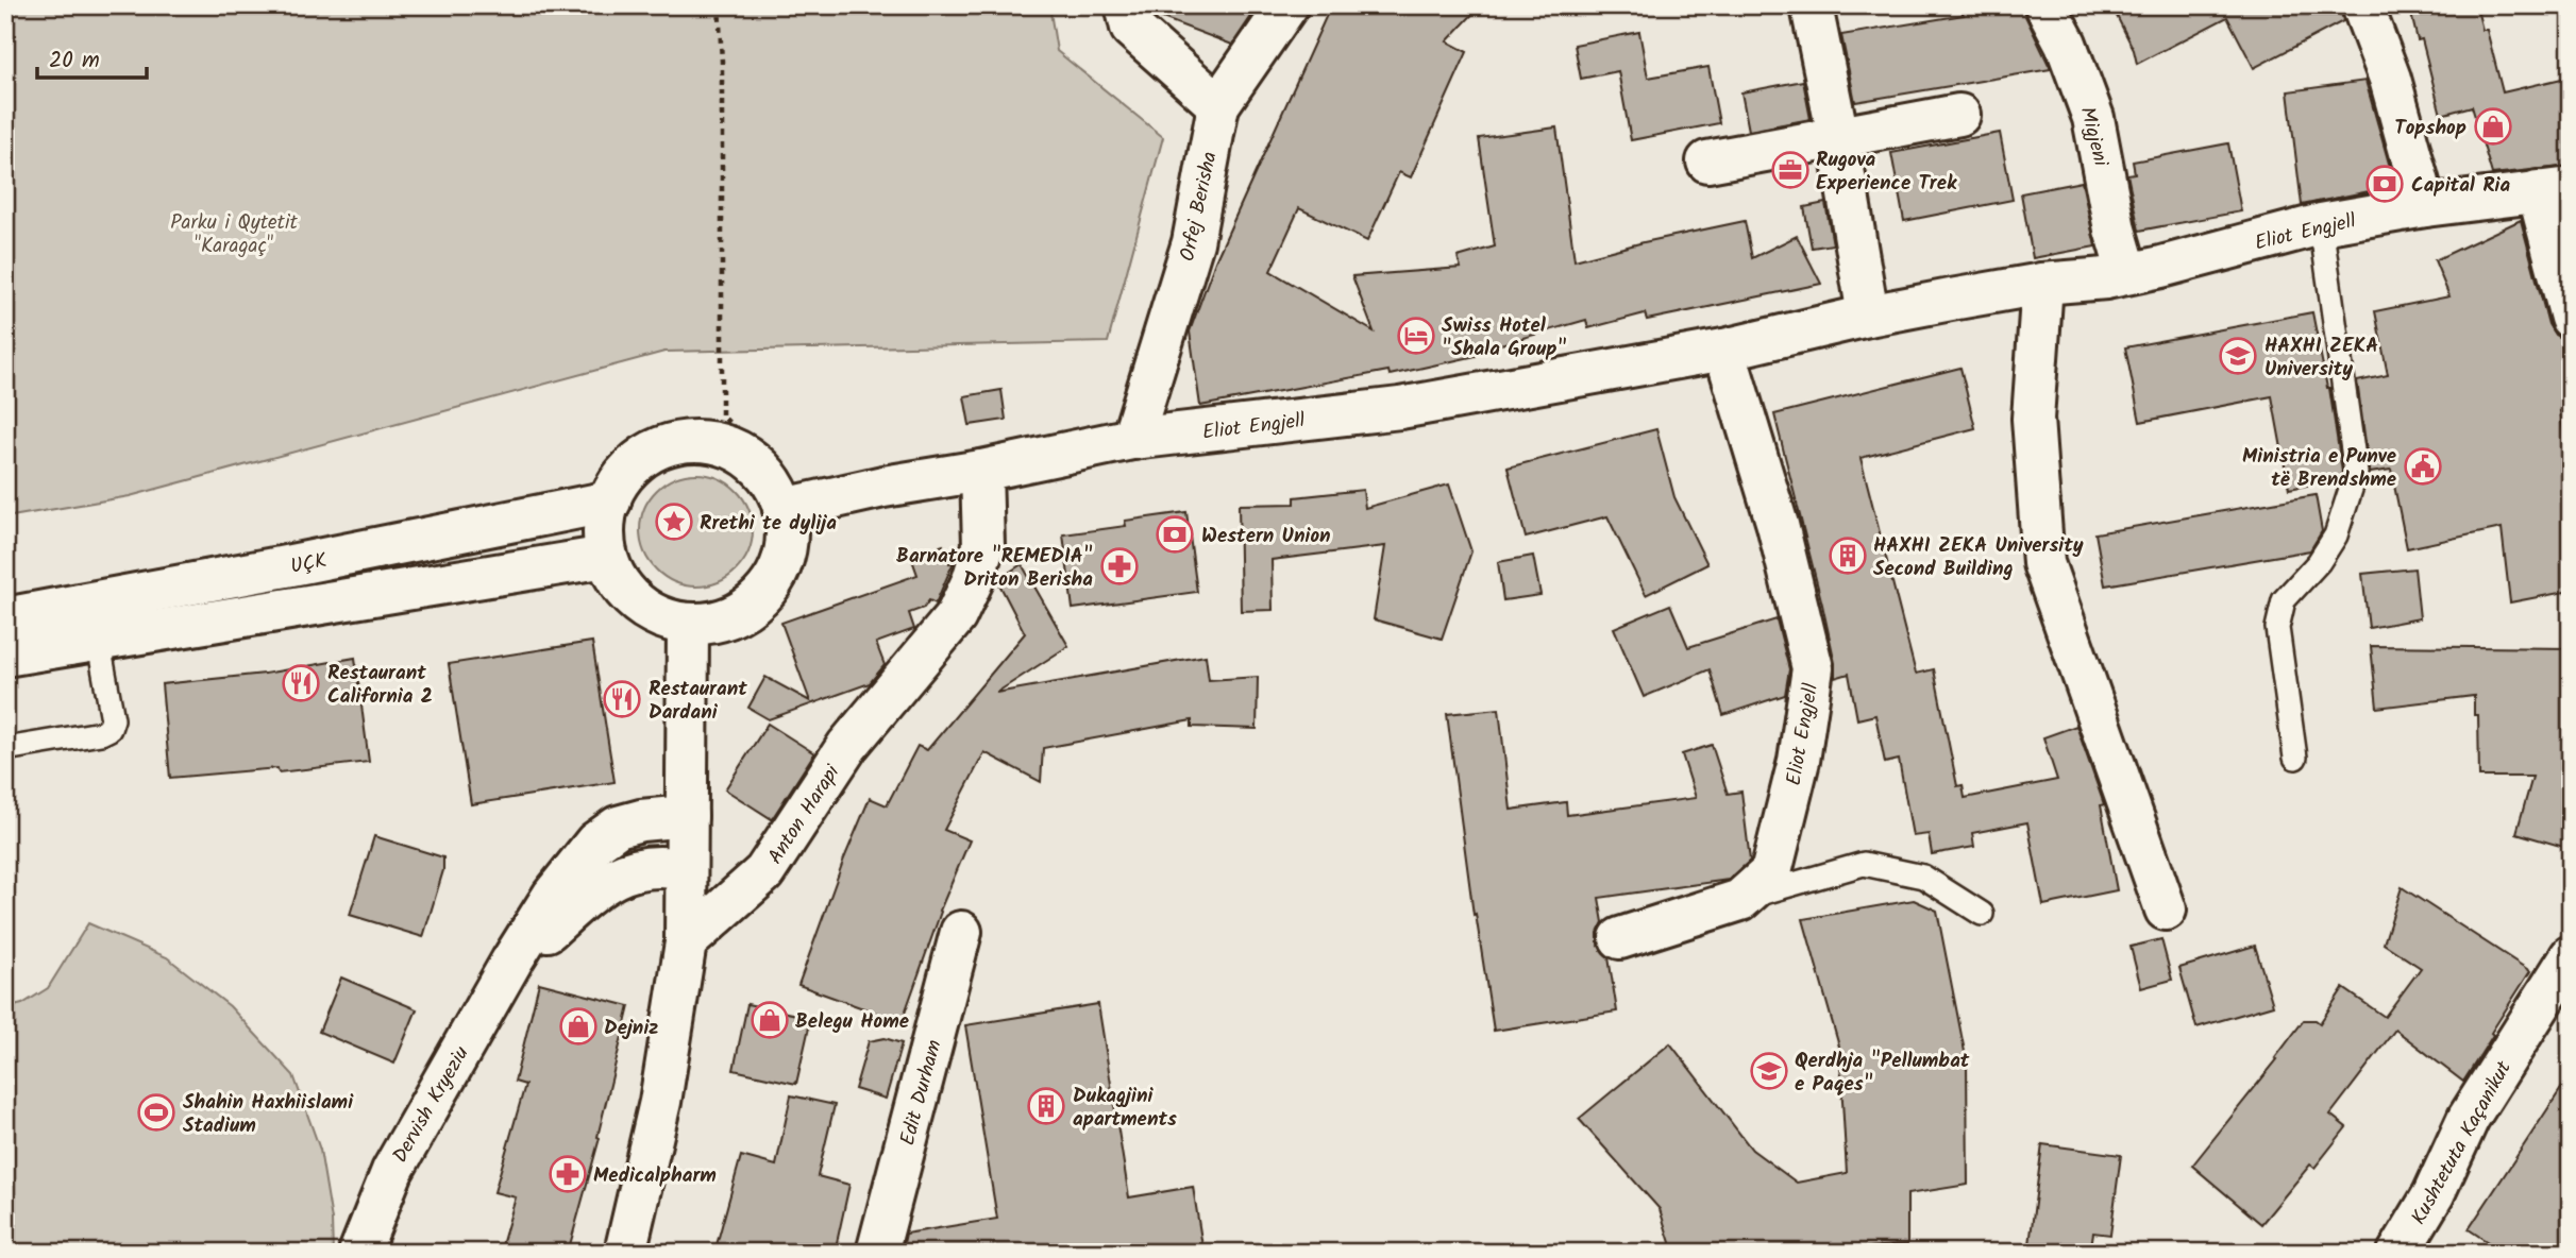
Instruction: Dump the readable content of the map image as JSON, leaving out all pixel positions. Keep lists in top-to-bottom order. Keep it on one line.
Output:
{"streets":{"street":["Migjeni","Orfej Berisha","Eliot Engjell","UÇK","Anton Harapi","Edit Durham","Dervish Kryeziu","Kushtetuta Kaçanikut"]},"crossings":[["Migjeni","Eliot Engjell"],["Orfej Berisha","Eliot Engjell"],["Eliot Engjell","UÇK"],["Eliot Engjell","Anton Harapi"]],"parks":["Parku i Qytetit \"Karagaç\""],"places":{"shop":["Topshop","Belegu Home","Dejniz"],"office":["Rugova Experience Trek"],"bank":["Capital Ria","Western Union"],"hotel":["Swiss Hotel \"Shala Group\""],"school or university":["HAXHI ZEKA University","Qerdhja \"Pellumbat e Paqes\""],"public building":["Ministria e Punve të Brendshme"],"place":["Rrethi te dylija"],"building":["HAXHI ZEKA University Second Building","Dukagjini apartments"],"pharmacy":["Barnatore \"REMEDIA\" Driton Berisha","Medicalpharm"],"restaurant":["Restaurant California 2","Restaurant Dardani"],"sports":["Shahin Haxhiislami Stadium"]},"scale_bar":"20 m"}
